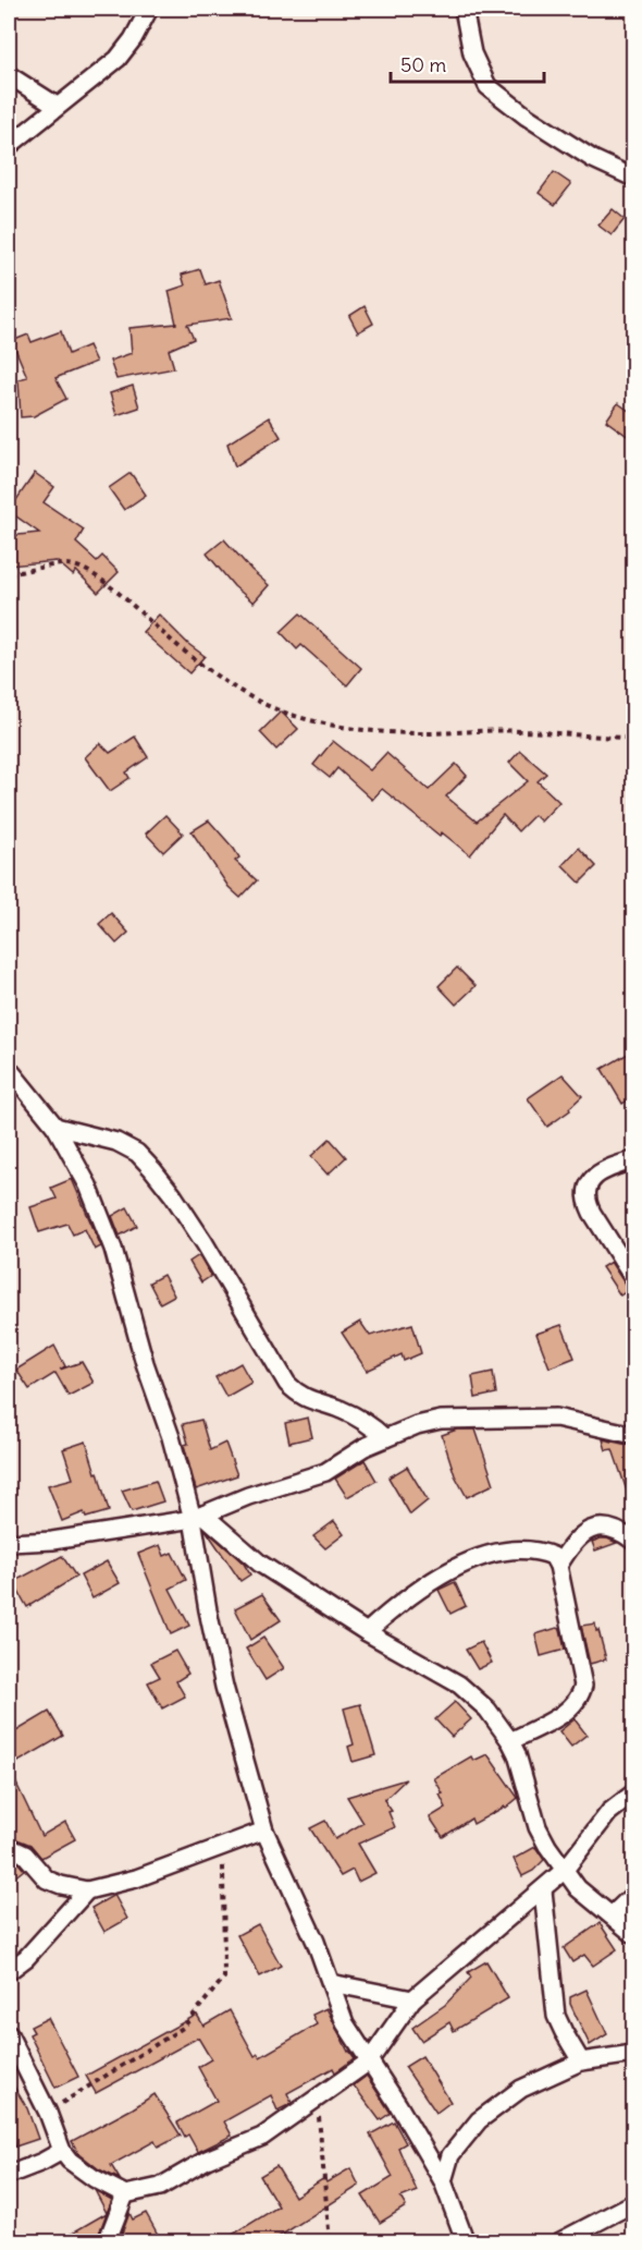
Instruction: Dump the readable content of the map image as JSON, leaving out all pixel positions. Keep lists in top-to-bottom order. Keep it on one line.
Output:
{"scale_bar":"50 m"}
